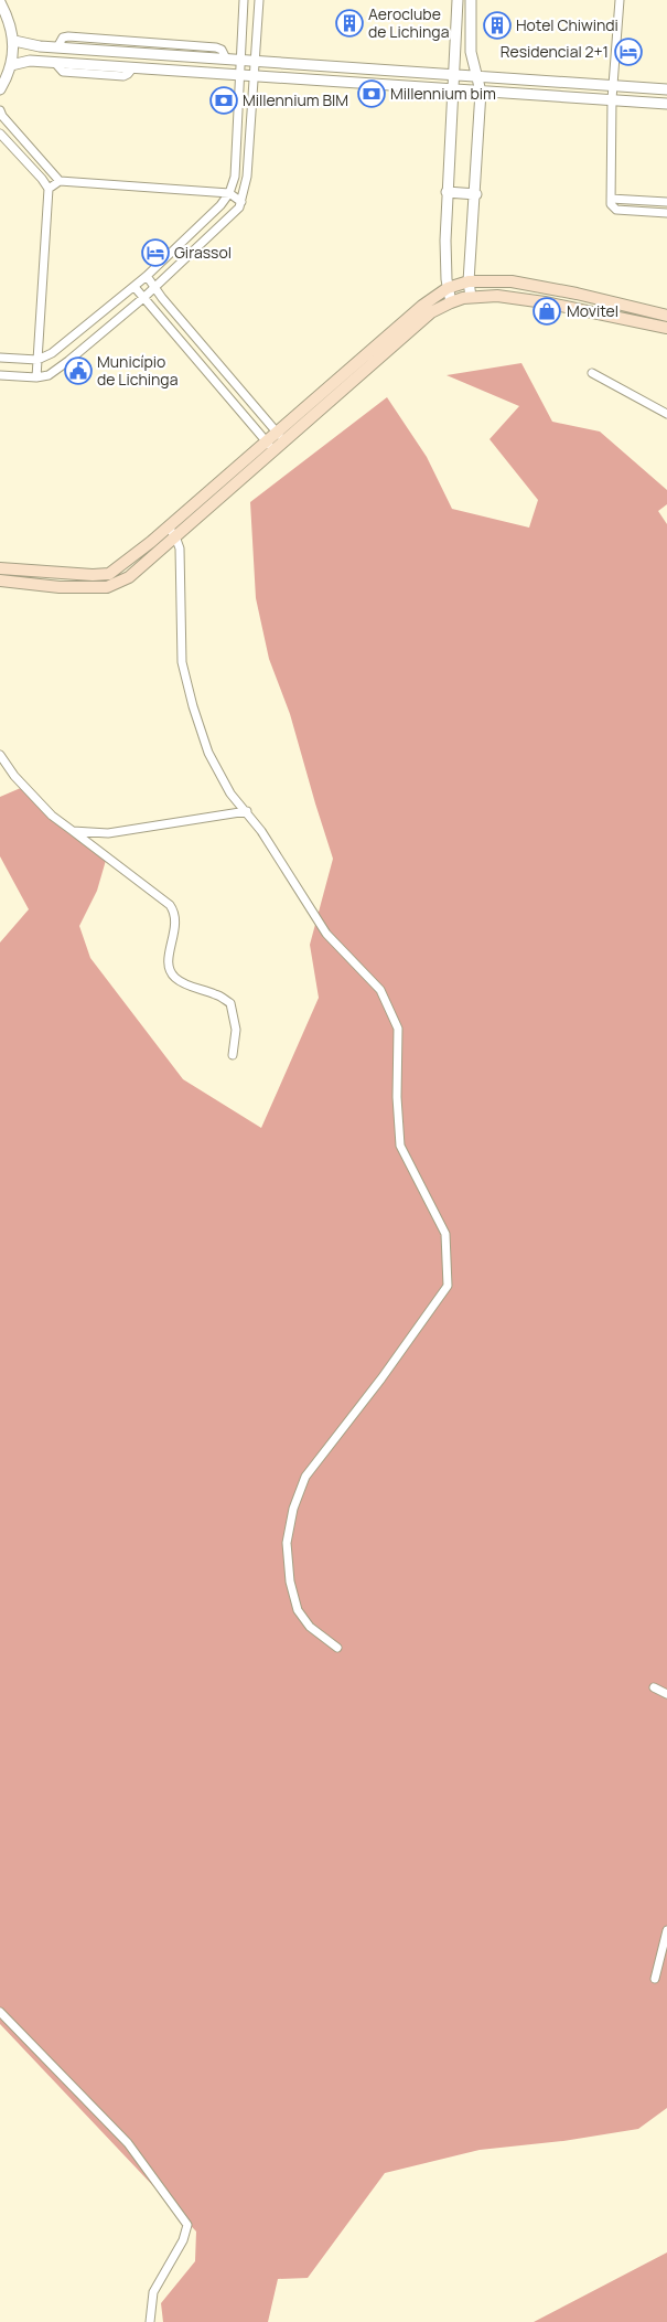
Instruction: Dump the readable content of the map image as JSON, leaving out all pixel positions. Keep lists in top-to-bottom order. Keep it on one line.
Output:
{"places":{"building":["Aeroclube de Lichinga","Hotel Chiwindi"],"hotel":["Residencial 2+1","Girassol"],"bank":["Millennium bim","Millennium BIM"],"shop":["Movitel"],"public building":["Município de Lichinga"]}}
